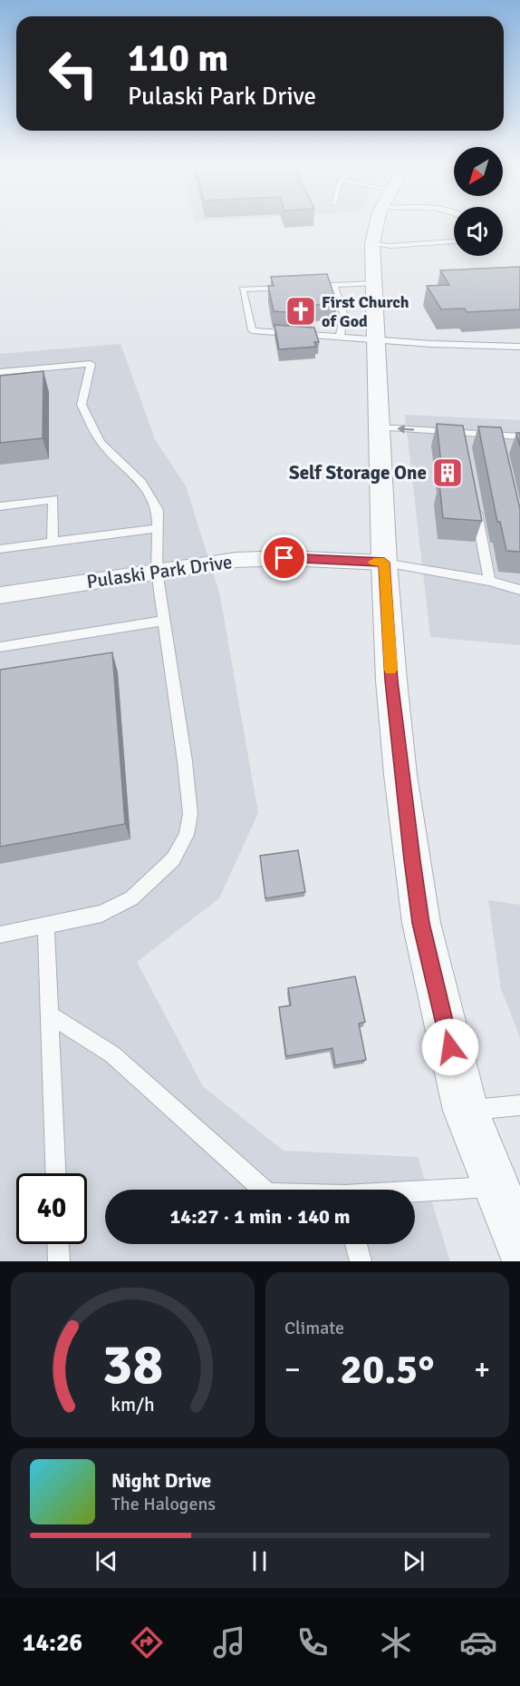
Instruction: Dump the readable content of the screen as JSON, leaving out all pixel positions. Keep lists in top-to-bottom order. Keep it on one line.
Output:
{"streets":{"street":["Pulaski Park Drive"]},"places":{"church":["First Church of God"],"building":["Self Storage One"]},"north":"bottom left","page":{"turn":["110 m","Pulaski Park Drive"],"limit":"40","trip":"14:27 · 1 min · 140 m","tile":"Climate","heat":["−","20.5°","+"],"song":["Night Drive","The Halogens"],"tabs":"14:26","gauge":["38","km/h"]}}
